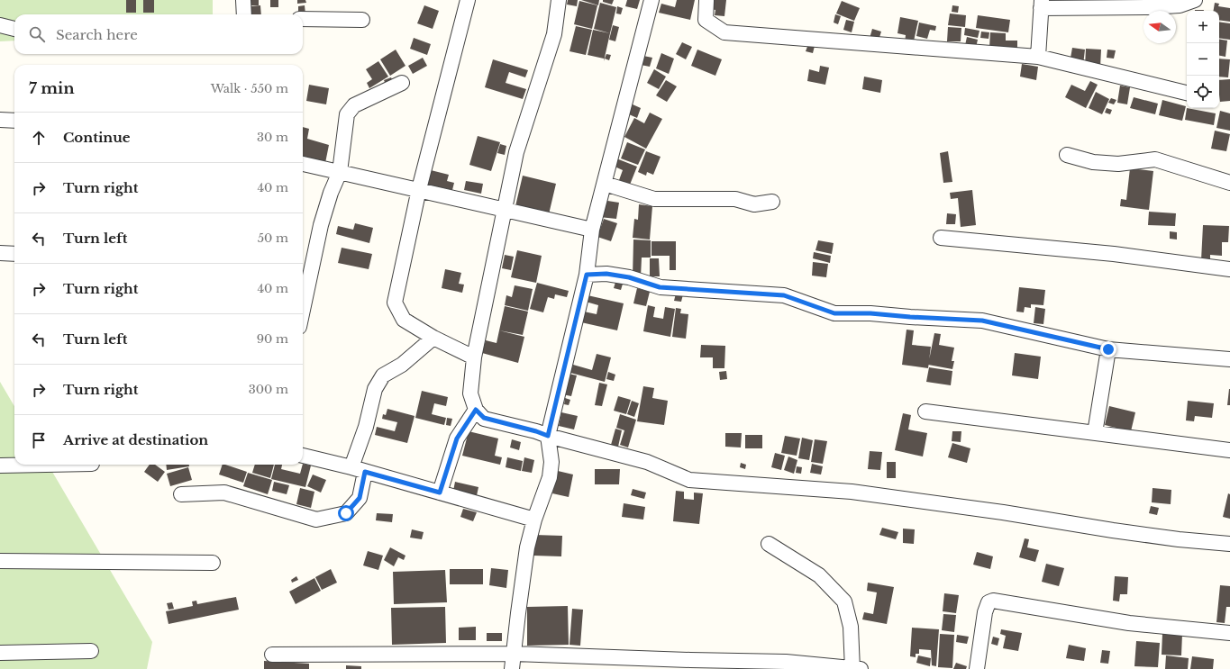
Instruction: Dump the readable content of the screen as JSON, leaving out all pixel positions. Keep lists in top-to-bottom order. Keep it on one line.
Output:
{"north":"left","page":{"map_buttons":["+","−"],"search":"Search here","heading":["7 min","Walk · 550 m"],"list":[["Continue","30 m"],["Turn right","40 m"],["Turn left","50 m"],["Turn right","40 m"],["Turn left","90 m"],["Turn right","300 m"],"Arrive at destination"]}}
